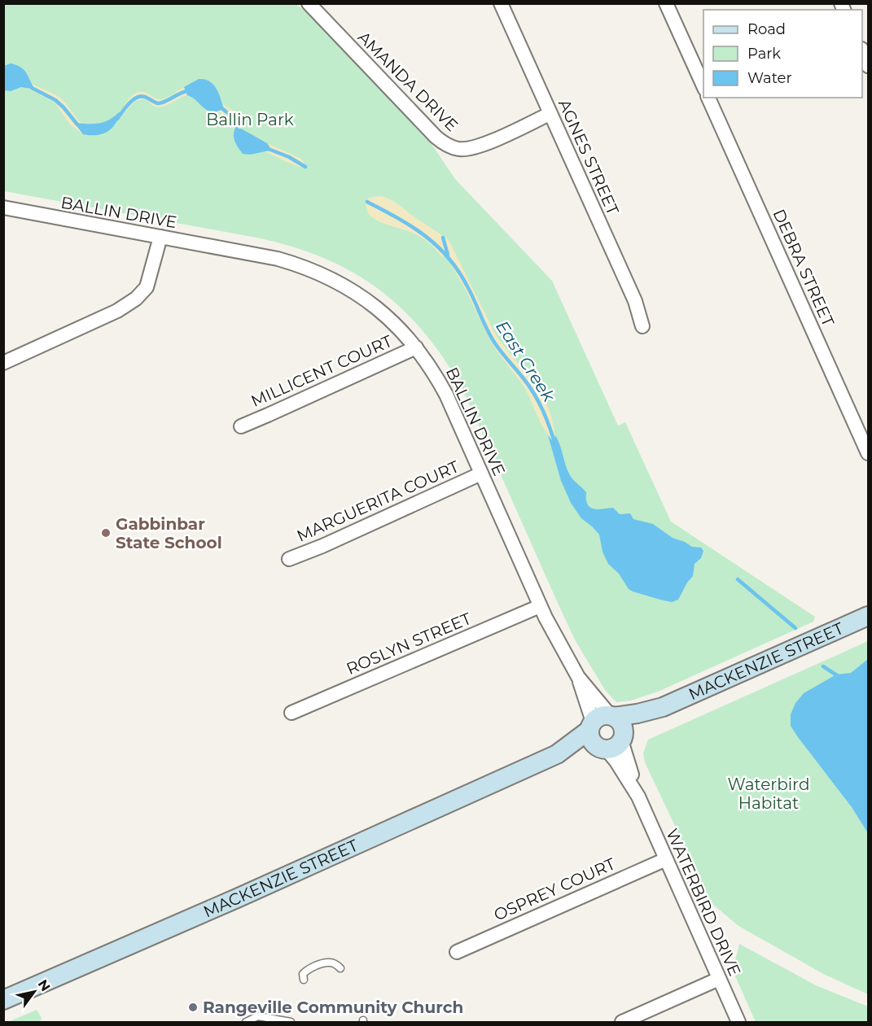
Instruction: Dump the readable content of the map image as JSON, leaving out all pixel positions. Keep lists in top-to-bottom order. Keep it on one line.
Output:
{"streets":{"main road":["MACKENZIE STREET"],"street":["AMANDA DRIVE","AGNES STREET","BALLIN DRIVE","DEBRA STREET","MILLICENT COURT","MARGUERITA COURT","ROSLYN STREET","OSPREY COURT","WATERBIRD DRIVE"]},"crossings":[["AMANDA DRIVE","AGNES STREET"],["BALLIN DRIVE","MILLICENT COURT"],["BALLIN DRIVE","MARGUERITA COURT"],["BALLIN DRIVE","ROSLYN STREET"],["BALLIN DRIVE","MACKENZIE STREET"],["BALLIN DRIVE","WATERBIRD DRIVE"],["MACKENZIE STREET","WATERBIRD DRIVE"],["OSPREY COURT","WATERBIRD DRIVE"]],"water":["East Creek"],"parks":["Ballin Park","Waterbird Habitat"],"places":["Gabbinbar State School","Rangeville Community Church"],"legend":["Road","Park","Water"],"north":"top right"}
